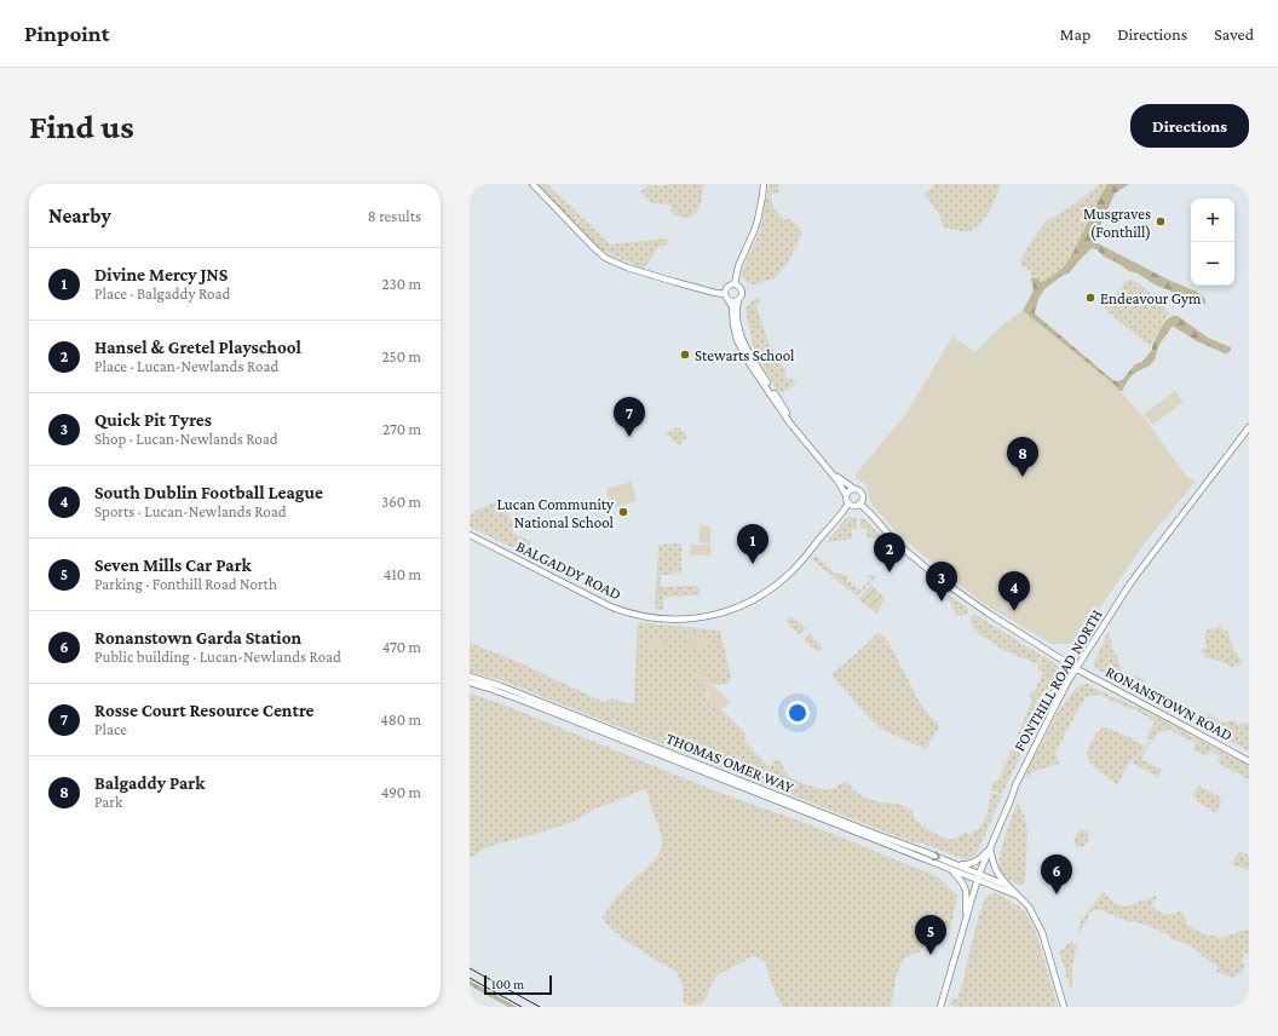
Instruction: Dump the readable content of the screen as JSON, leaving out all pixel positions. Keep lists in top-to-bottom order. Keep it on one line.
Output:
{"streets":{"street":["BALGADDY ROAD","FONTHILL ROAD NORTH","RONANSTOWN ROAD","THOMAS OMER WAY"]},"crossings":[["BALGADDY ROAD","RONANSTOWN ROAD"],["FONTHILL ROAD NORTH","RONANSTOWN ROAD"],["FONTHILL ROAD NORTH","THOMAS OMER WAY"]],"places":["Musgraves (Fonthill)","Endeavour Gym","Stewarts School","Lucan Community National School"],"scale_bar":"100 m","page":{"header":"Pinpoint","nav":["Map","Directions","Saved"],"buttons":"Directions","title":"Find us","heading":["Nearby","8 results"],"map_buttons":["+","−"],"list":[{"mark":"1","name":"Divine Mercy JNS","note":"Place · Balgaddy Road","value":"230 m"},{"mark":"2","name":"Hansel & Gretel Playschool","note":"Place · Lucan-Newlands Road","value":"250 m"},{"mark":"3","name":"Quick Pit Tyres","note":"Shop · Lucan-Newlands Road","value":"270 m"},{"mark":"4","name":"South Dublin Football League","note":"Sports · Lucan-Newlands Road","value":"360 m"},{"mark":"5","name":"Seven Mills Car Park","note":"Parking · Fonthill Road North","value":"410 m"},{"mark":"6","name":"Ronanstown Garda Station","note":"Public building · Lucan-Newlands Road","value":"470 m"},{"mark":"7","name":"Rosse Court Resource Centre","note":"Place","value":"480 m"},{"mark":"8","name":"Balgaddy Park","note":"Park","value":"490 m"}],"pins":["7","8","1","2","3","4","6","5"],"scale":"100 m"}}
